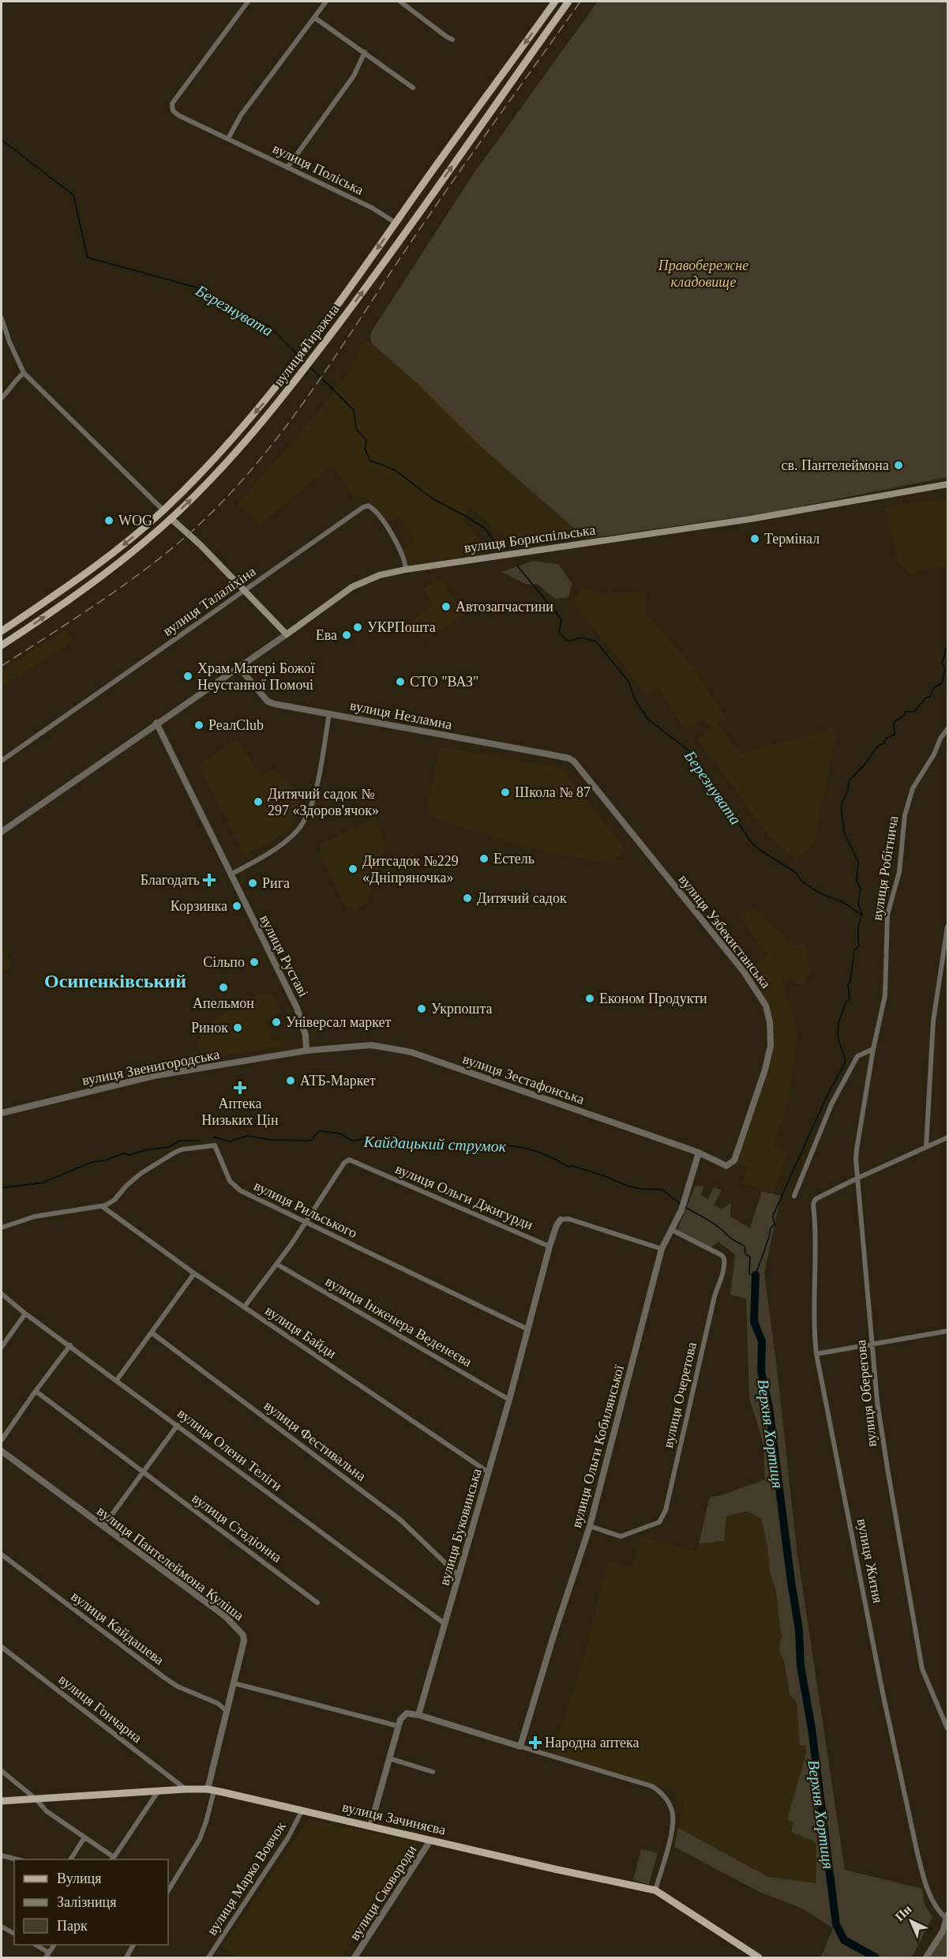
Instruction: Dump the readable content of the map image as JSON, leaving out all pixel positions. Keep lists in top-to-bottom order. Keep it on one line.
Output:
{"streets":{"main road":["вулиця Тиражна","вулиця Бориспільська","вулиця Зачиняєва"],"street":["вулиця Поліська","вулиця Талаліхіна","вулиця Незламна","вулиця Робітнича","вулиця Узбекистанська","вулиця Руставі","вулиця Звенигородська","вулиця Зестафонська","вулиця Ольги Джигурди","вулиця Рильського","вулиця Інженера Веденеєва","вулиця Байди","вулиця Оберегова","вулиця Очеретова","вулиця Фестивальна","вулиця Ольги Кобилянської","вулиця Олени Теліги","вулиця Буковинська","вулиця Стадіонна","вулиця Житня","вулиця Пантелеймона Куліша","вулиця Кайдашева","вулиця Гончарна","вулиця Марко Вовчок","вулиця Сковороди"]},"crossings":[["вулиця Поліська","вулиця Тиражна"],["вулиця Бориспільська","вулиця Талаліхіна"],["вулиця Бориспільська","вулиця Незламна"],["вулиця Бориспільська","вулиця Руставі"],["вулиця Незламна","вулиця Узбекистанська"],["вулиця Робітнича","вулиця Оберегова"],["вулиця Узбекистанська","вулиця Зестафонська"],["вулиця Руставі","вулиця Звенигородська"],["вулиця Руставі","вулиця Зестафонська"],["вулиця Звенигородська","вулиця Зестафонська"],["вулиця Зестафонська","вулиця Ольги Кобилянської"],["вулиця Ольги Джигурди","вулиця Рильського"],["вулиця Ольги Джигурди","вулиця Буковинська"],["вулиця Рильського","вулиця Байди"],["вулиця Рильського","вулиця Буковинська"],["вулиця Інженера Веденеєва","вулиця Буковинська"],["вулиця Байди","вулиця Буковинська"],["вулиця Оберегова","вулиця Житня"],["вулиця Очеретова","вулиця Ольги Кобилянської"],["вулиця Фестивальна","вулиця Буковинська"],["вулиця Олени Теліги","вулиця Буковинська"],["вулиця Пантелеймона Куліша","вулиця Кайдашева"],["вулиця Пантелеймона Куліша","вулиця Зачиняєва"],["вулиця Гончарна","вулиця Зачиняєва"],["вулиця Зачиняєва","вулиця Марко Вовчок"],["вулиця Зачиняєва","вулиця Сковороди"]],"districts":["Осипенківський"],"water":["Березнувата","Кайдацький струмок","Верхня Хортиця"],"parks":["Правобережне кладовище"],"places":{"other":["св. Пантелеймона","WOG","Термінал","Автозапчастини","УКРПошта","Ева","Храм Матері Божої Неустанної Помочі","СТО \"ВАЗ\"","РеалClub","Школа № 87","Дитячий садок № 297 «Здоров'ячок»","Естель","Дитсадок №229 «Дніпряночка»","Рига","Дитячий садок","Корзинка","Сільпо","Апельмон","Економ Продукти","Укрпошта","Універсал маркет","Ринок","АТБ-Маркет"],"health":["Благодать","Аптека Низьких Цін","Народна аптека"]},"legend":["Вулиця","Залізниця","Парк"],"north":"top left"}
